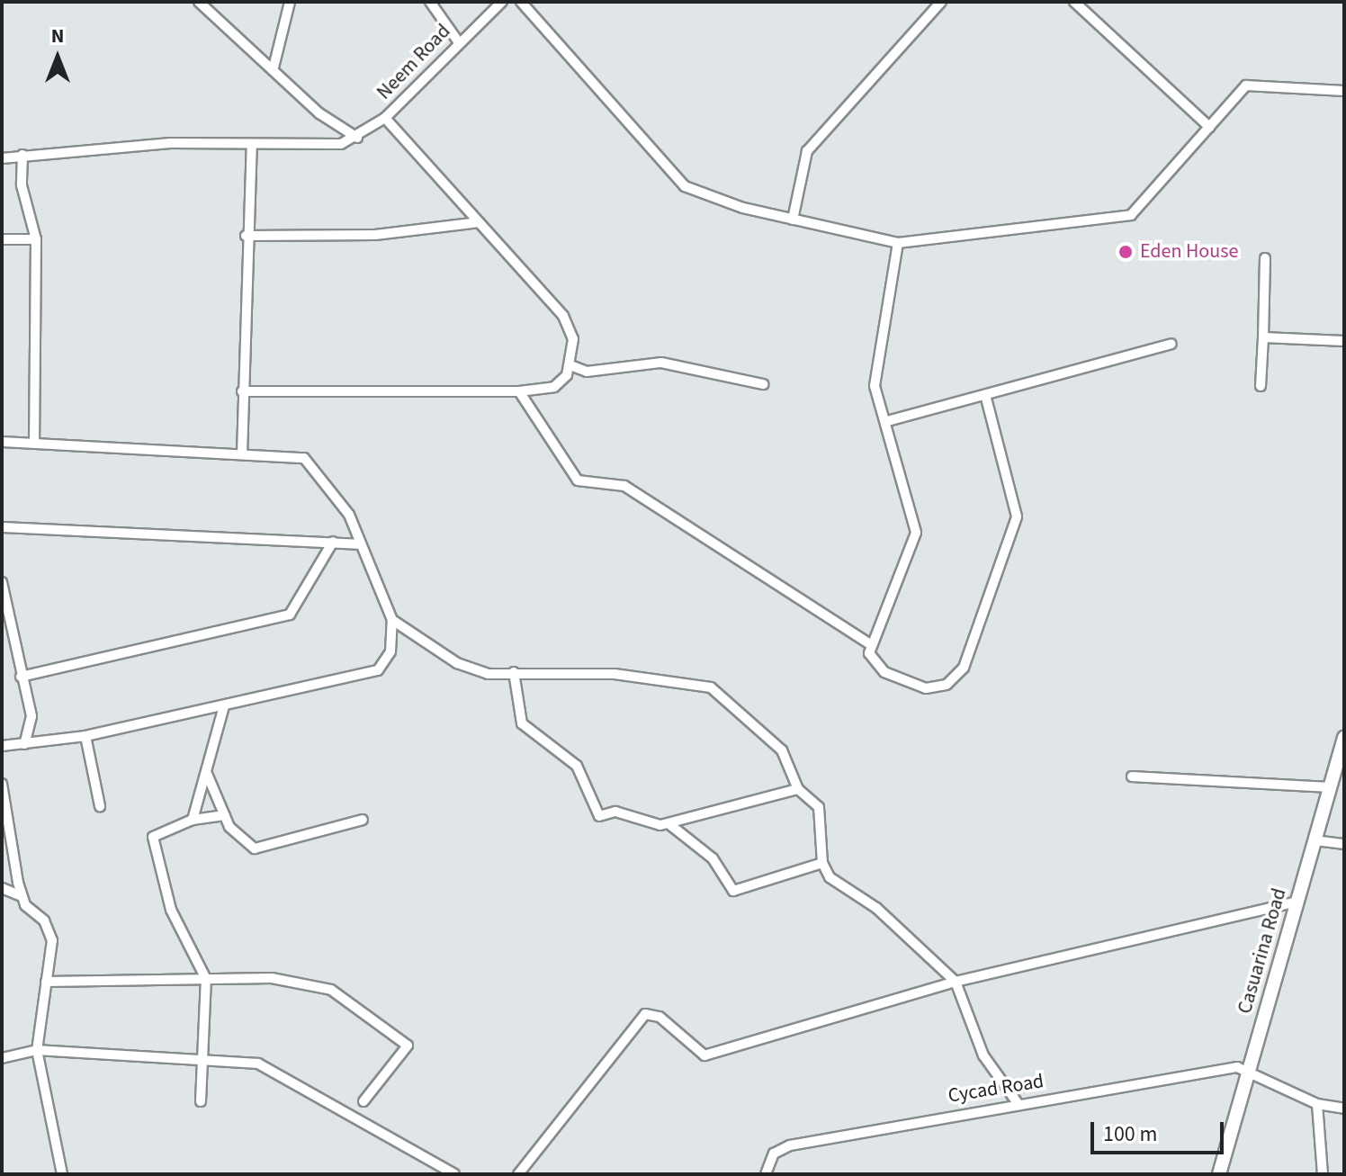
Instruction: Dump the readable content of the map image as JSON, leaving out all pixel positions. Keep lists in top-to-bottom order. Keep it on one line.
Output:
{"streets":{"street":["Neem Road","Casuarina Road","Cycad Road"]},"crossings":[["Casuarina Road","Cycad Road"]],"places":["Eden House"],"scale_bar":"100 m","north":"top"}
